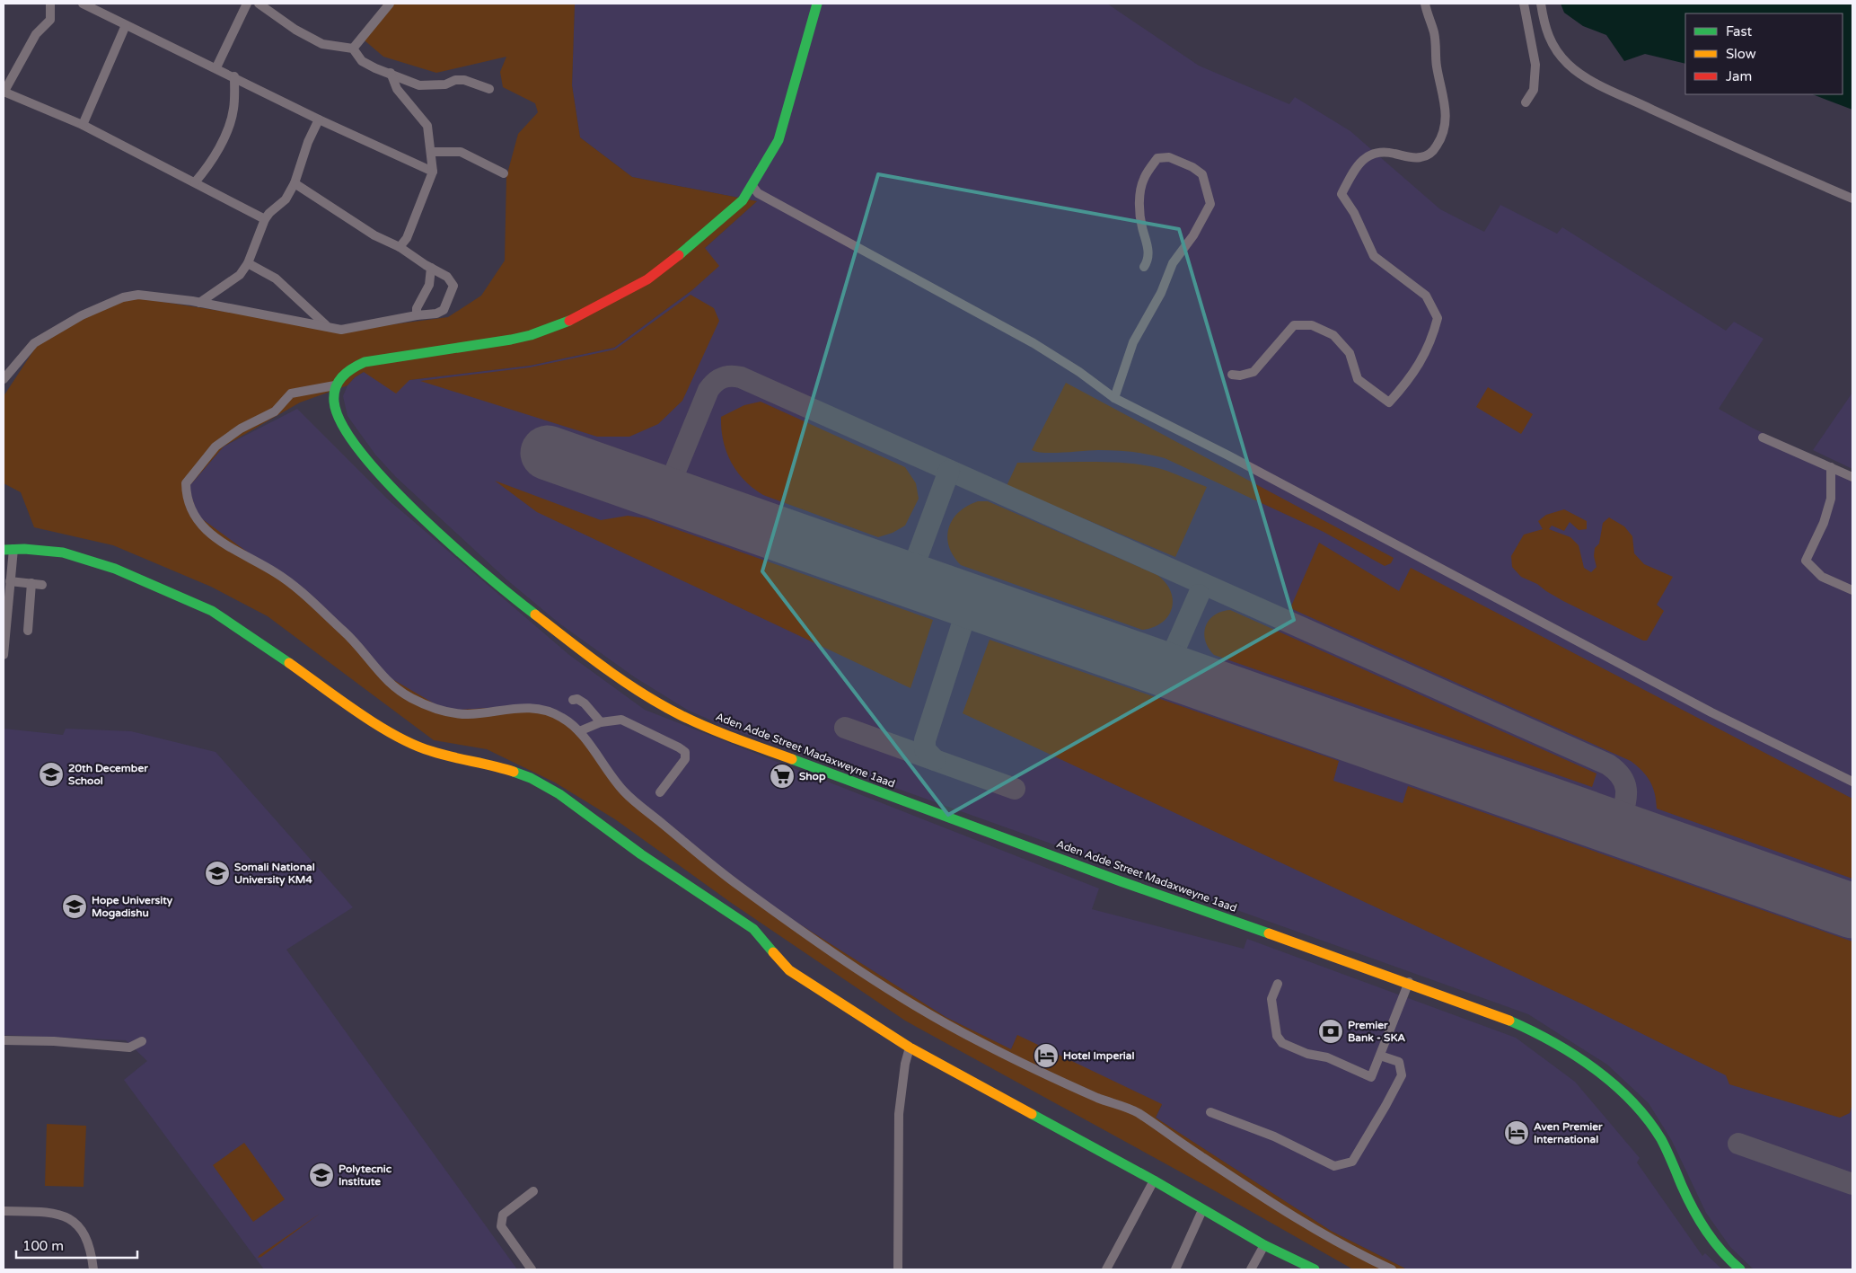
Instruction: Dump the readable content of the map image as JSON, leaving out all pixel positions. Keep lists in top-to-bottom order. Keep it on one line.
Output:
{"streets":{"street":["Aden Adde Street Madaxweyne 1aad"]},"places":{"school or university":["20th December School","Somali National University KM4","Hope University Mogadishu","Polytecnic Institute"],"supermarket":["Shop"],"bank":["Premier Bank - SKA"],"hotel":["Hotel Imperial","Aven Premier International"]},"legend":["Fast","Slow","Jam"],"scale_bar":"100 m"}
